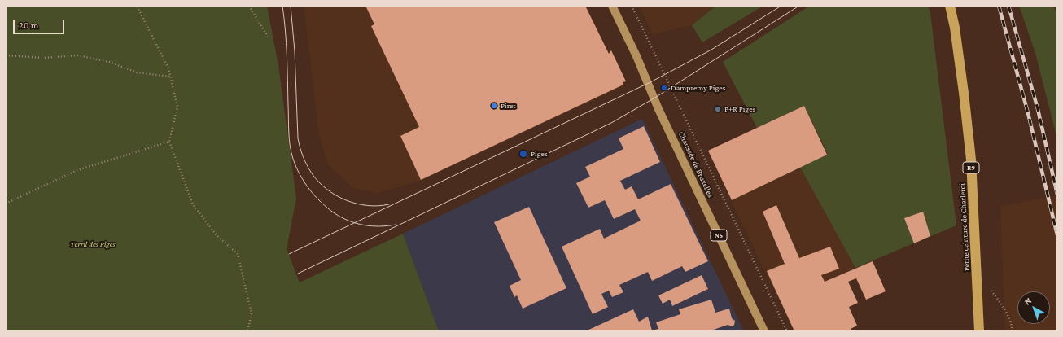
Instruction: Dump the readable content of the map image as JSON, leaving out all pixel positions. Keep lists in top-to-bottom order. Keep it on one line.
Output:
{"streets":{"highway":["R9","Petite ceinture de Charleroi"],"main road":["Chaussée de Bruxelles","N5"]},"parks":["Terril des Piges"],"places":["Dampremy Piges","Piret","P+R Piges","Piges"],"scale_bar":"20 m","north":"top left"}
